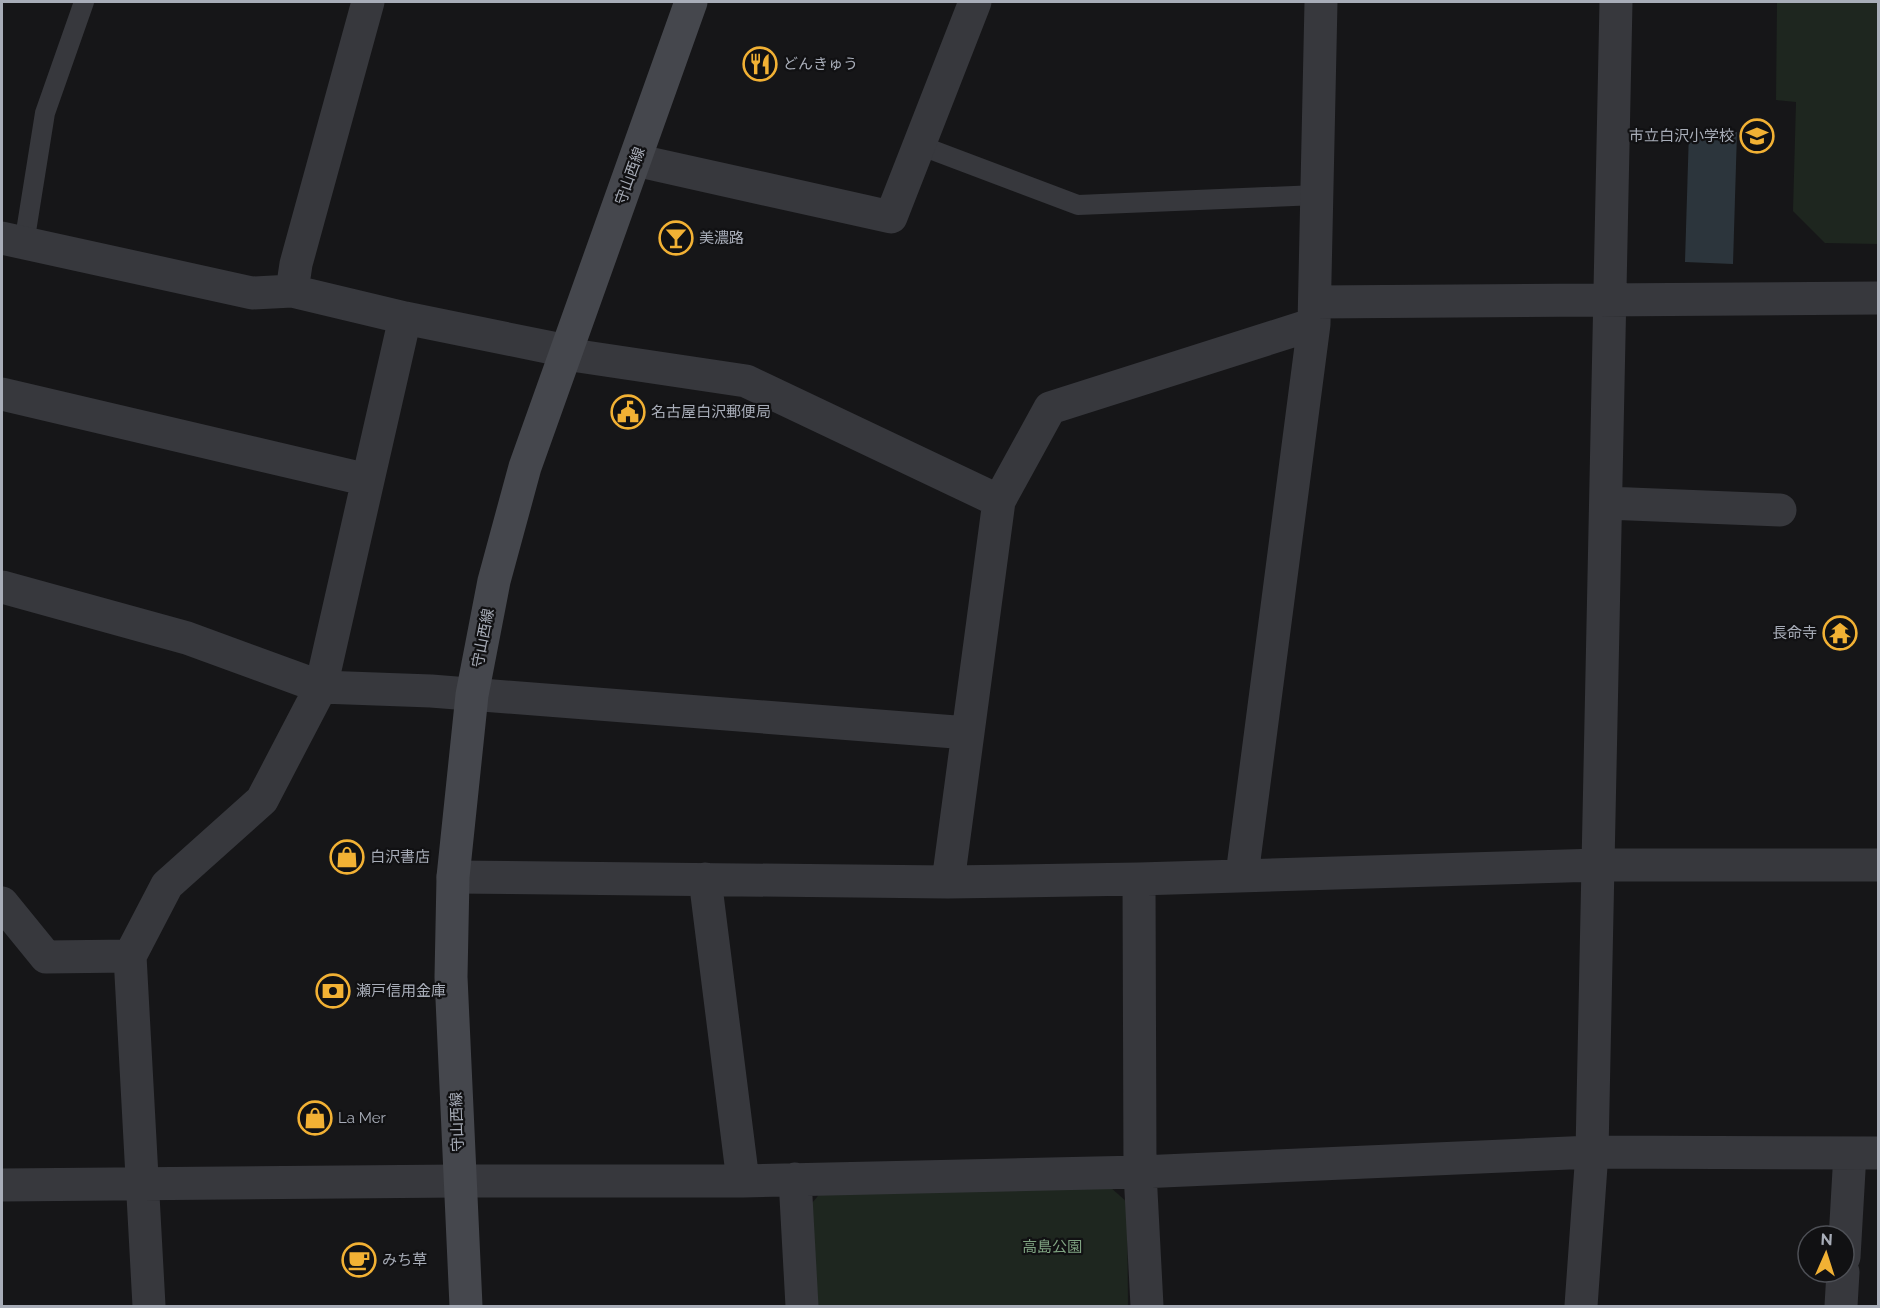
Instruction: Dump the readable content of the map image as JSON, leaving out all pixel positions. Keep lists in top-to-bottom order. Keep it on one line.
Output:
{"streets":{"main road":["守山西線"]},"parks":["高島公園"],"places":{"restaurant":["どんきゅう"],"school or university":["市立白沢小学校"],"bar":["美濃路"],"public building":["名古屋白沢郵便局"],"temple":["長命寺"],"shop":["白沢書店","La Mer"],"bank":["瀬戸信用金庫"],"cafe":["みち草"]},"north":"top"}
